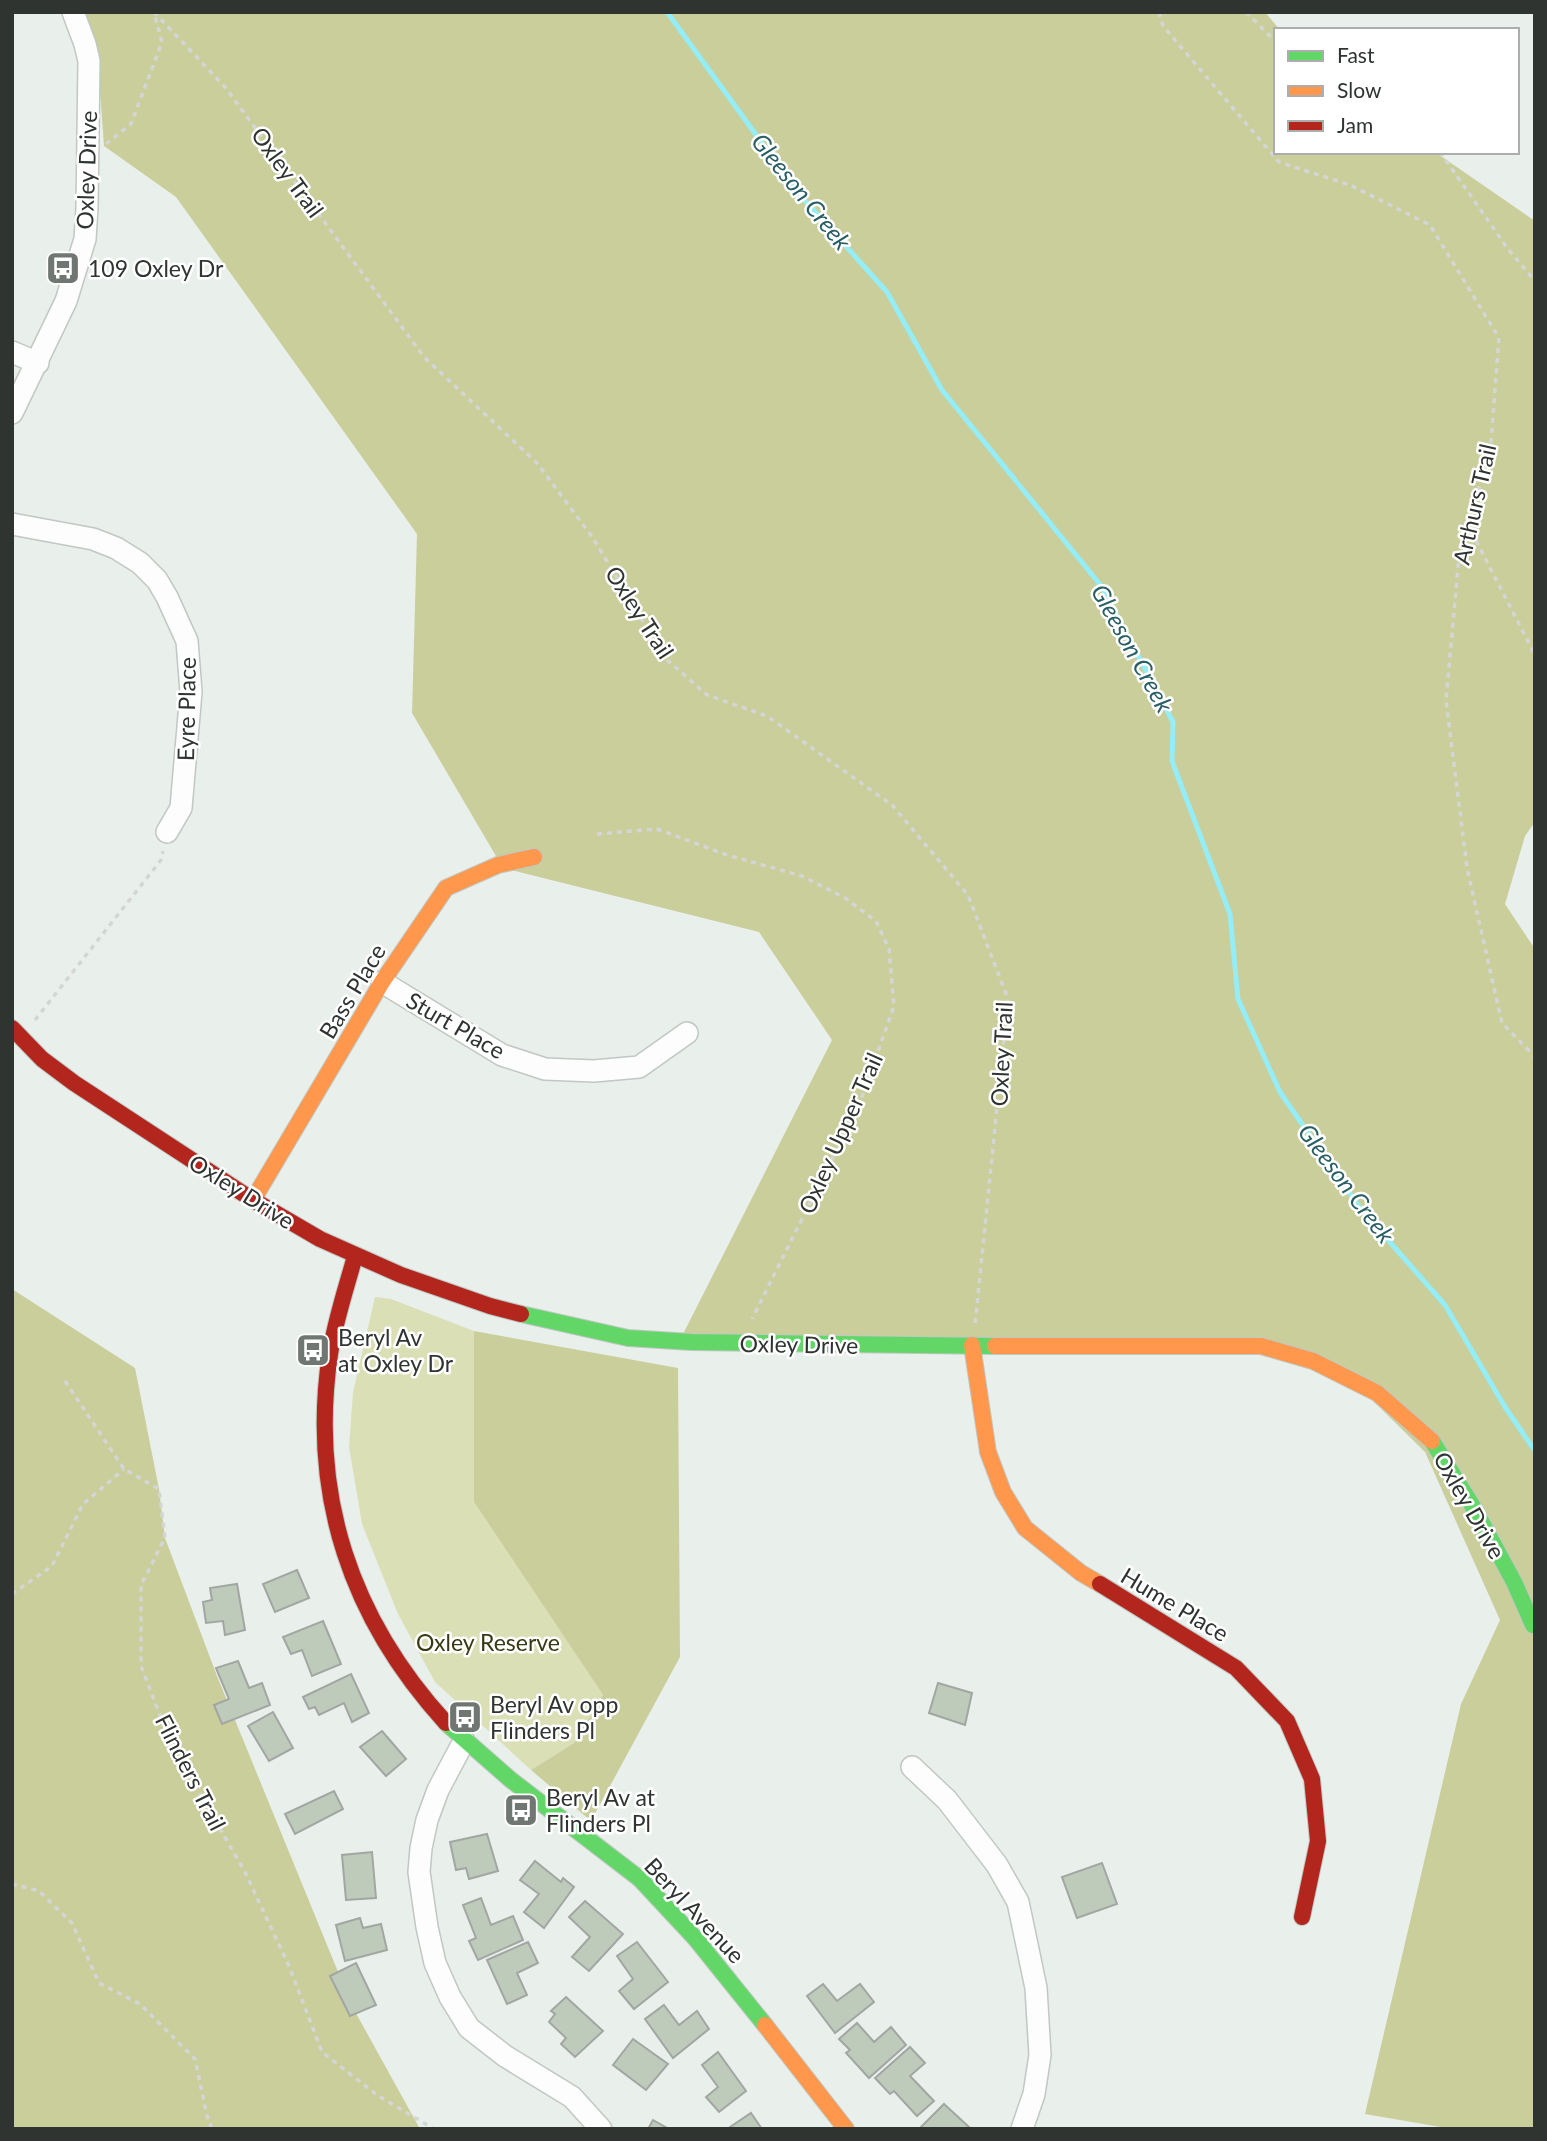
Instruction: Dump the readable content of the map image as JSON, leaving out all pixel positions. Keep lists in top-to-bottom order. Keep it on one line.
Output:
{"streets":{"street":["Oxley Drive","Eyre Place","Bass Place","Sturt Place","Hume Place","Beryl Avenue"],"path":["Oxley Trail","Arthurs Trail","Oxley Upper Trail","Flinders Trail"]},"crossings":[["Oxley Drive","Oxley Trail"],["Oxley Drive","Bass Place"],["Oxley Drive","Oxley Upper Trail"],["Oxley Drive","Hume Place"],["Oxley Drive","Beryl Avenue"],["Oxley Trail","Hume Place"],["Bass Place","Sturt Place"]],"water":["Gleeson Creek"],"parks":["Oxley Reserve"],"places":{"bus stop":["109 Oxley Dr","Beryl Av at Oxley Dr","Beryl Av opp Flinders Pl","Beryl Av at Flinders Pl"]},"legend":["Fast","Slow","Jam"]}
